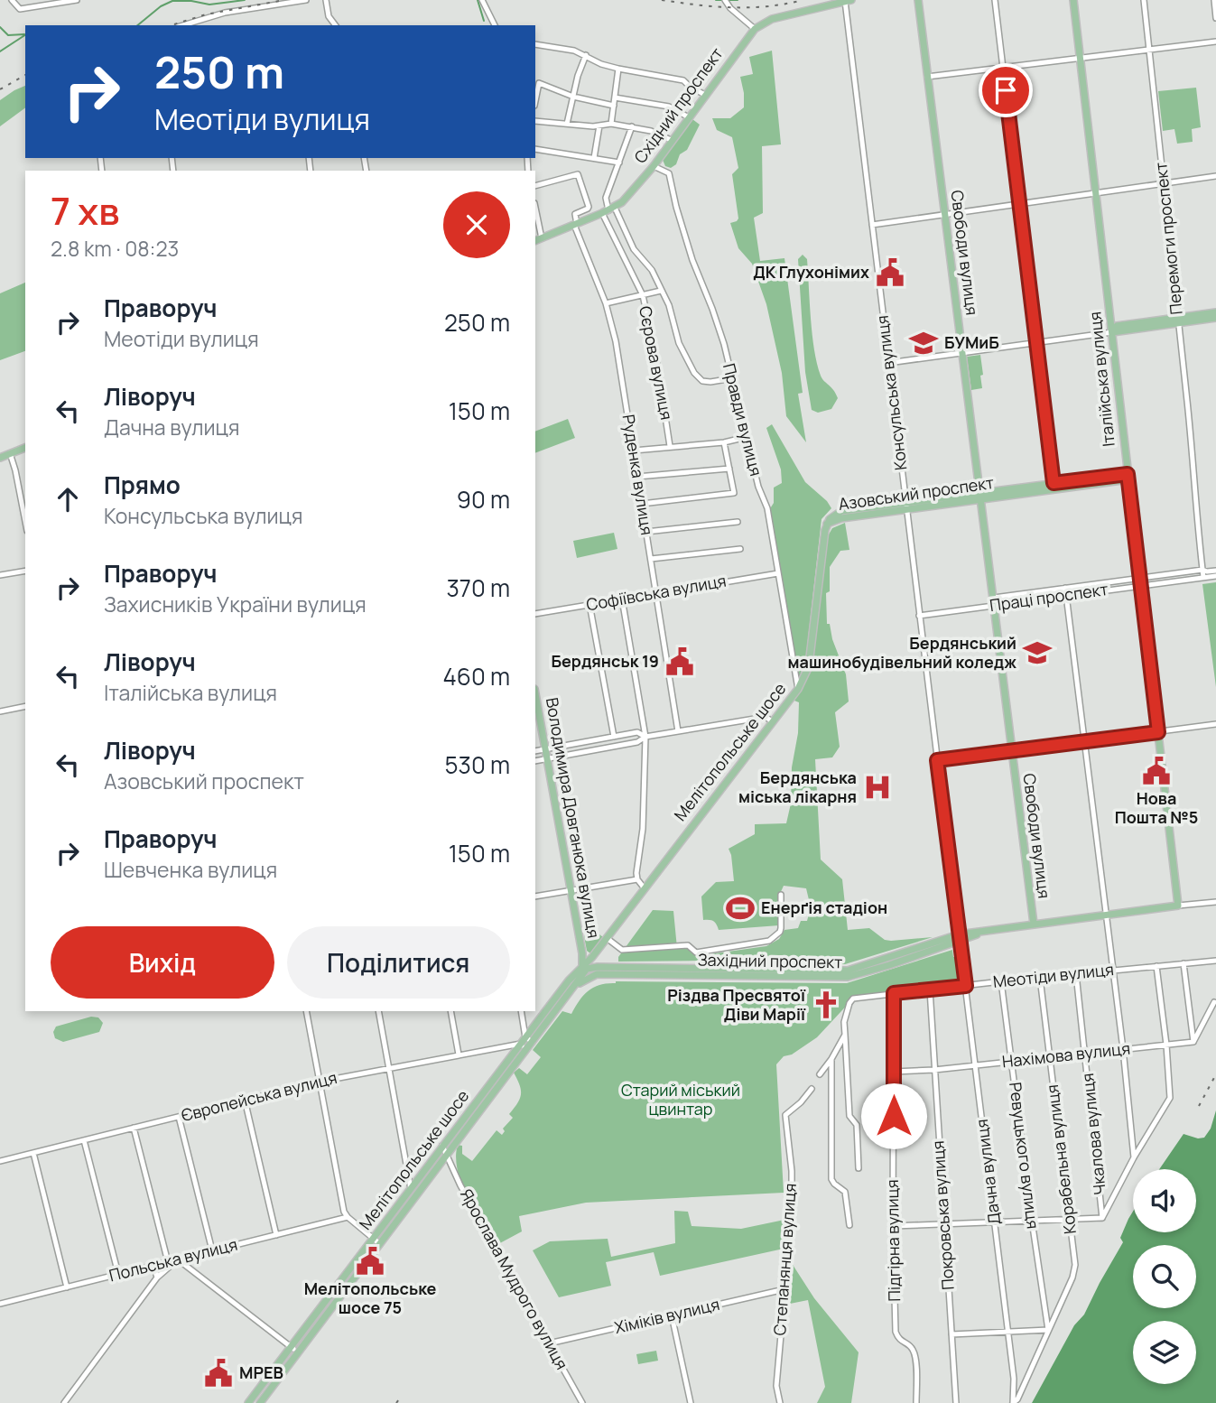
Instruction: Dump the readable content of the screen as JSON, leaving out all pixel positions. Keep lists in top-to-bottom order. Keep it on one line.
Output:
{"streets":{"main road":["Східний проспект","Свободи вулиця","Італійська вулиця","Азовський проспект","Мелітопольське шосе","Володимира Довганюка вулиця","Західний проспект"],"street":["Перемоги проспект","Сєрова вулиця","Консульська вулиця","Правди вулиця","Руденка вулиця","Софіївська вулиця","Праці проспект","Меотіди вулиця","Нахімова вулиця","Європейська вулиця","Чкалова вулиця","Ревуцького вулиця","Корабельна вулиця","Дачна вулиця","Покровська вулиця","Підгірна вулиця","Степанянця вулиця","Польська вулиця","Ярослава Мудрого вулиця","Хіміків вулиця"]},"crossings":[["Східний проспект","Сєрова вулиця"],["Східний проспект","Консульська вулиця"],["Східний проспект","Правди вулиця"],["Східний проспект","Руденка вулиця"],["Перемоги проспект","Праці проспект"],["Свободи вулиця","Азовський проспект"],["Свободи вулиця","Праці проспект"],["Свободи вулиця","Західний проспект"],["Італійська вулиця","Азовський проспект"],["Італійська вулиця","Праці проспект"],["Італійська вулиця","Західний проспект"],["Консульська вулиця","Азовський проспект"],["Консульська вулиця","Праці проспект"],["Консульська вулиця","Західний проспект"],["Консульська вулиця","Дачна вулиця"],["Правди вулиця","Софіївська вулиця"],["Правди вулиця","Мелітопольське шосе"],["Руденка вулиця","Софіївська вулиця"],["Азовський проспект","Мелітопольське шосе"],["Мелітопольське шосе","Володимира Довганюка вулиця"],["Мелітопольське шосе","Західний проспект"],["Мелітопольське шосе","Європейська вулиця"],["Мелітопольське шосе","Ярослава Мудрого вулиця"],["Володимира Довганюка вулиця","Західний проспект"],["Західний проспект","Дачна вулиця"],["Меотіди вулиця","Чкалова вулиця"],["Меотіди вулиця","Ревуцького вулиця"],["Меотіди вулиця","Корабельна вулиця"],["Меотіди вулиця","Дачна вулиця"],["Меотіди вулиця","Покровська вулиця"],["Меотіди вулиця","Підгірна вулиця"],["Нахімова вулиця","Чкалова вулиця"],["Нахімова вулиця","Ревуцького вулиця"],["Нахімова вулиця","Корабельна вулиця"],["Нахімова вулиця","Дачна вулиця"],["Нахімова вулиця","Покровська вулиця"],["Нахімова вулиця","Підгірна вулиця"],["Ревуцького вулиця","Корабельна вулиця"],["Степанянця вулиця","Хіміків вулиця"],["Ярослава Мудрого вулиця","Хіміків вулиця"]],"parks":["Старий міський цвинтар"],"places":{"public building":["ДК Глухонімих","Бердянськ 19","Нова Пошта №5","Мелітопольське шосе 75","МРЕВ"],"school or university":["БУМиБ","Бердянський машинобудівельний коледж"],"hospital":["Бердянська міська лікарня"],"sports":["Енерґія стадіон"],"church":["Різдва Пресвятої Діви Марії"]},"page":{"turn":["250 m","Меотіди вулиця"],"heading":["7 хв","2.8 km · 08:23"],"list":[{"name":"Праворуч","note":"Меотіди вулиця","value":"250 m"},{"name":"Ліворуч","note":"Дачна вулиця","value":"150 m"},{"name":"Прямо","note":"Консульська вулиця","value":"90 m"},{"name":"Праворуч","note":"Захисників України вулиця","value":"370 m"},{"name":"Ліворуч","note":"Італійська вулиця","value":"460 m"},{"name":"Ліворуч","note":"Азовський проспект","value":"530 m"},{"name":"Праворуч","note":"Шевченка вулиця","value":"150 m"}],"buttons":["Вихід","Поділитися"]}}
